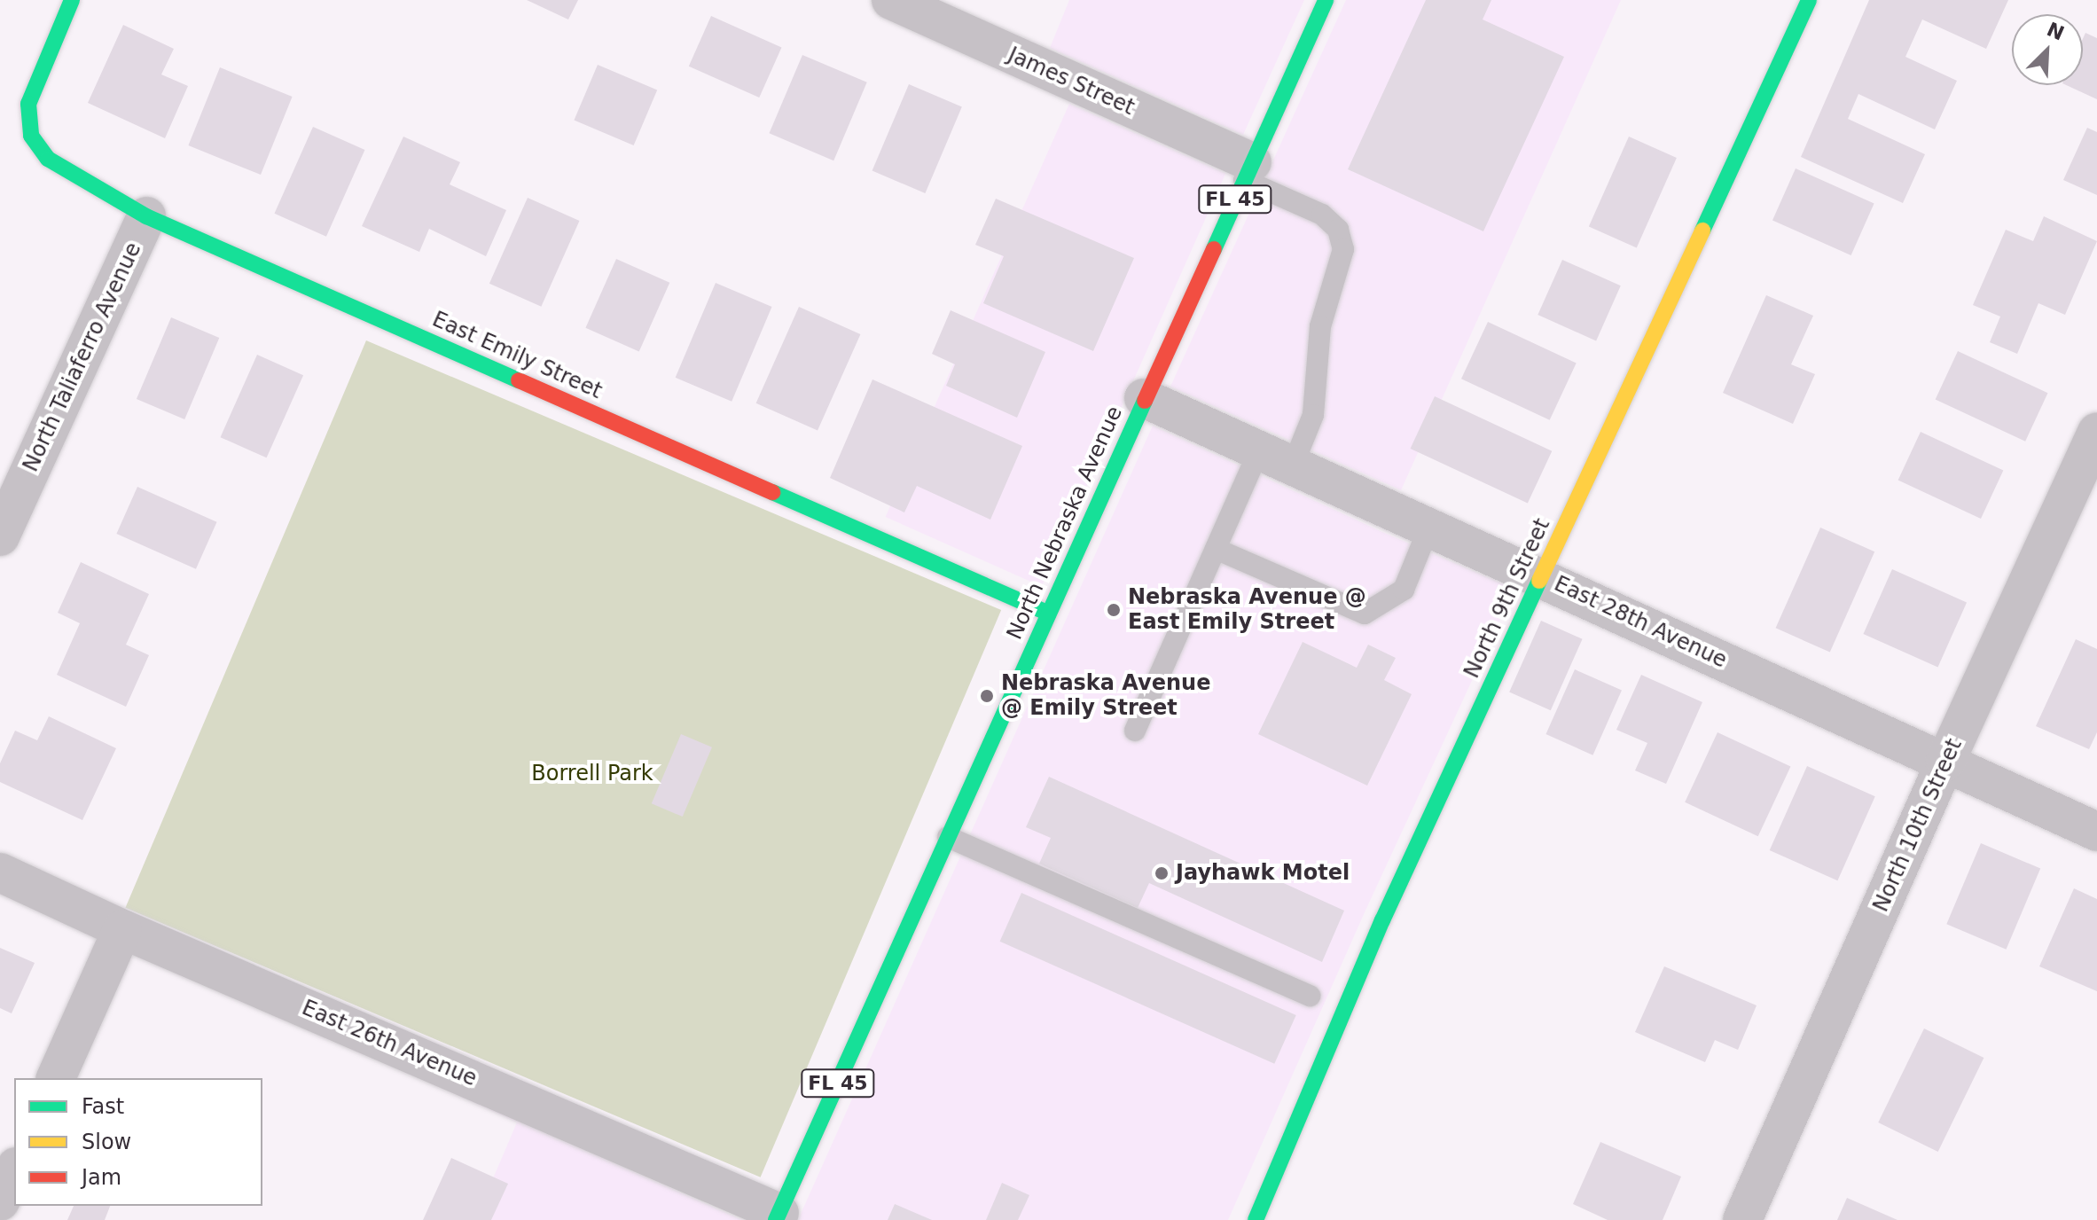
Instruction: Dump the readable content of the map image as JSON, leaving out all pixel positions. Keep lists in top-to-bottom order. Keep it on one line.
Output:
{"streets":{"street":["James Street","FL 45","East Emily Street","North Taliaferro Avenue","North Nebraska Avenue","North 9th Street","East 28th Avenue","North 10th Street","East 26th Avenue"]},"crossings":[["James Street","North Nebraska Avenue"],["East Emily Street","North Taliaferro Avenue"],["East Emily Street","North Nebraska Avenue"],["North Nebraska Avenue","East 28th Avenue"],["North Nebraska Avenue","East 26th Avenue"],["North 9th Street","East 28th Avenue"],["East 28th Avenue","North 10th Street"]],"parks":["Borrell Park"],"places":["Nebraska Avenue @ East Emily Street","Nebraska Avenue @ Emily Street","Jayhawk Motel"],"legend":["Fast","Slow","Jam"],"north":"top right"}
